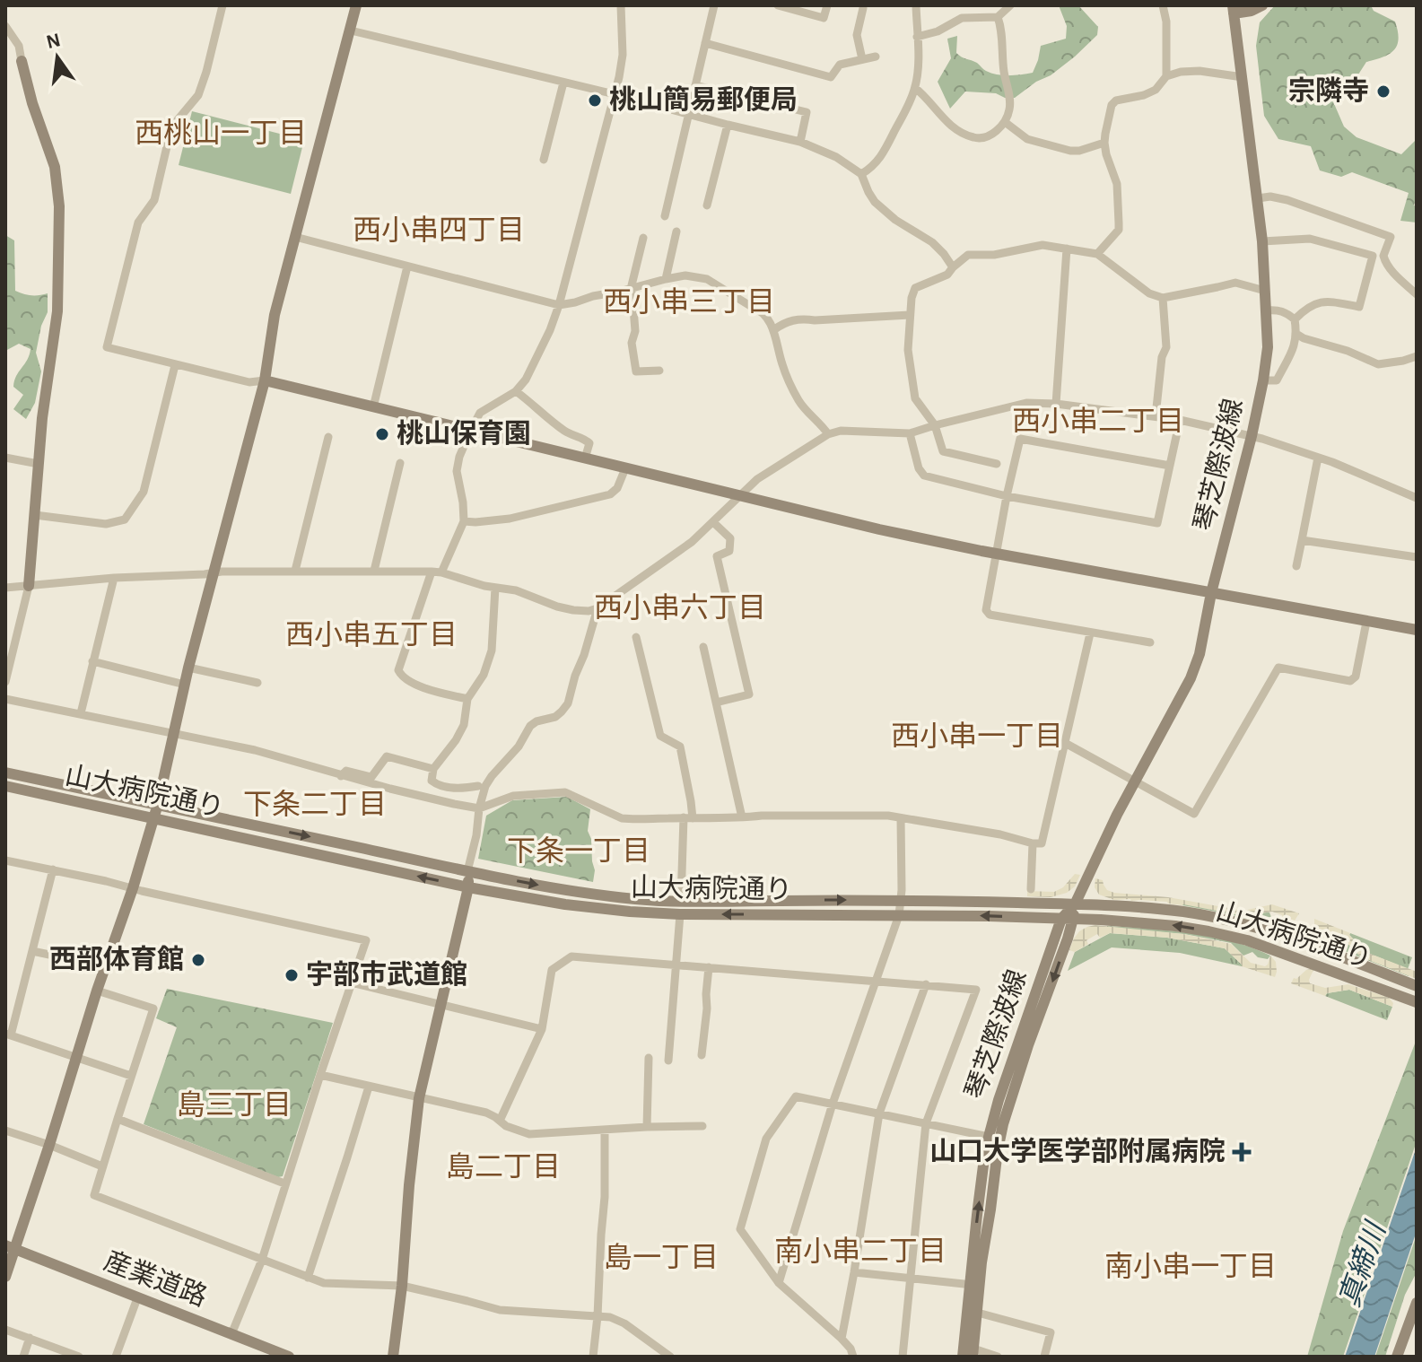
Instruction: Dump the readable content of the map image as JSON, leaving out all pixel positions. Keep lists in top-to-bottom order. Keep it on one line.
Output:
{"streets":{"street":["琴芝際波線","山大病院通り","産業道路"]},"crossings":[["琴芝際波線","山大病院通り"]],"districts":["西桃山一丁目","西小串四丁目","西小串三丁目","西小串二丁目","西小串六丁目","西小串五丁目","西小串一丁目","下条二丁目","下条一丁目","島三丁目","島二丁目","南小串二丁目","島一丁目","南小串一丁目"],"water":["真締川"],"places":{"other":["宗隣寺","桃山簡易郵便局","桃山保育園","西部体育館","宇部市武道館"],"health":["山口大学医学部附属病院"]},"north":"top"}
